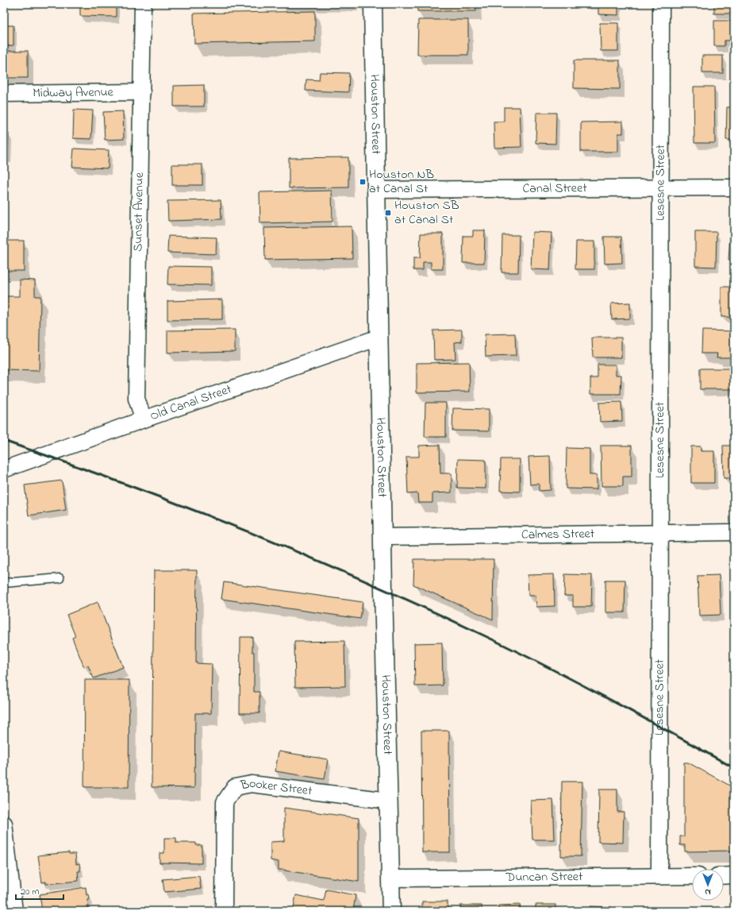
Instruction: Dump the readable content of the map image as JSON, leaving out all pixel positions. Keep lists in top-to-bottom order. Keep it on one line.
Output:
{"streets":{"street":["Midway Avenue","Houston Street","Lesesne Street","Canal Street","Sunset Avenue","Old Canal Street","Calmes Street","Booker Street","Duncan Street"]},"crossings":[["Midway Avenue","Sunset Avenue"],["Houston Street","Canal Street"],["Houston Street","Old Canal Street"],["Houston Street","Calmes Street"],["Houston Street","Booker Street"],["Houston Street","Duncan Street"],["Lesesne Street","Canal Street"],["Lesesne Street","Calmes Street"],["Lesesne Street","Duncan Street"],["Sunset Avenue","Old Canal Street"]],"places":{"transit":["Houston NB at Canal St","Houston SB at Canal St"]},"scale_bar":"20 m","north":"bottom"}
